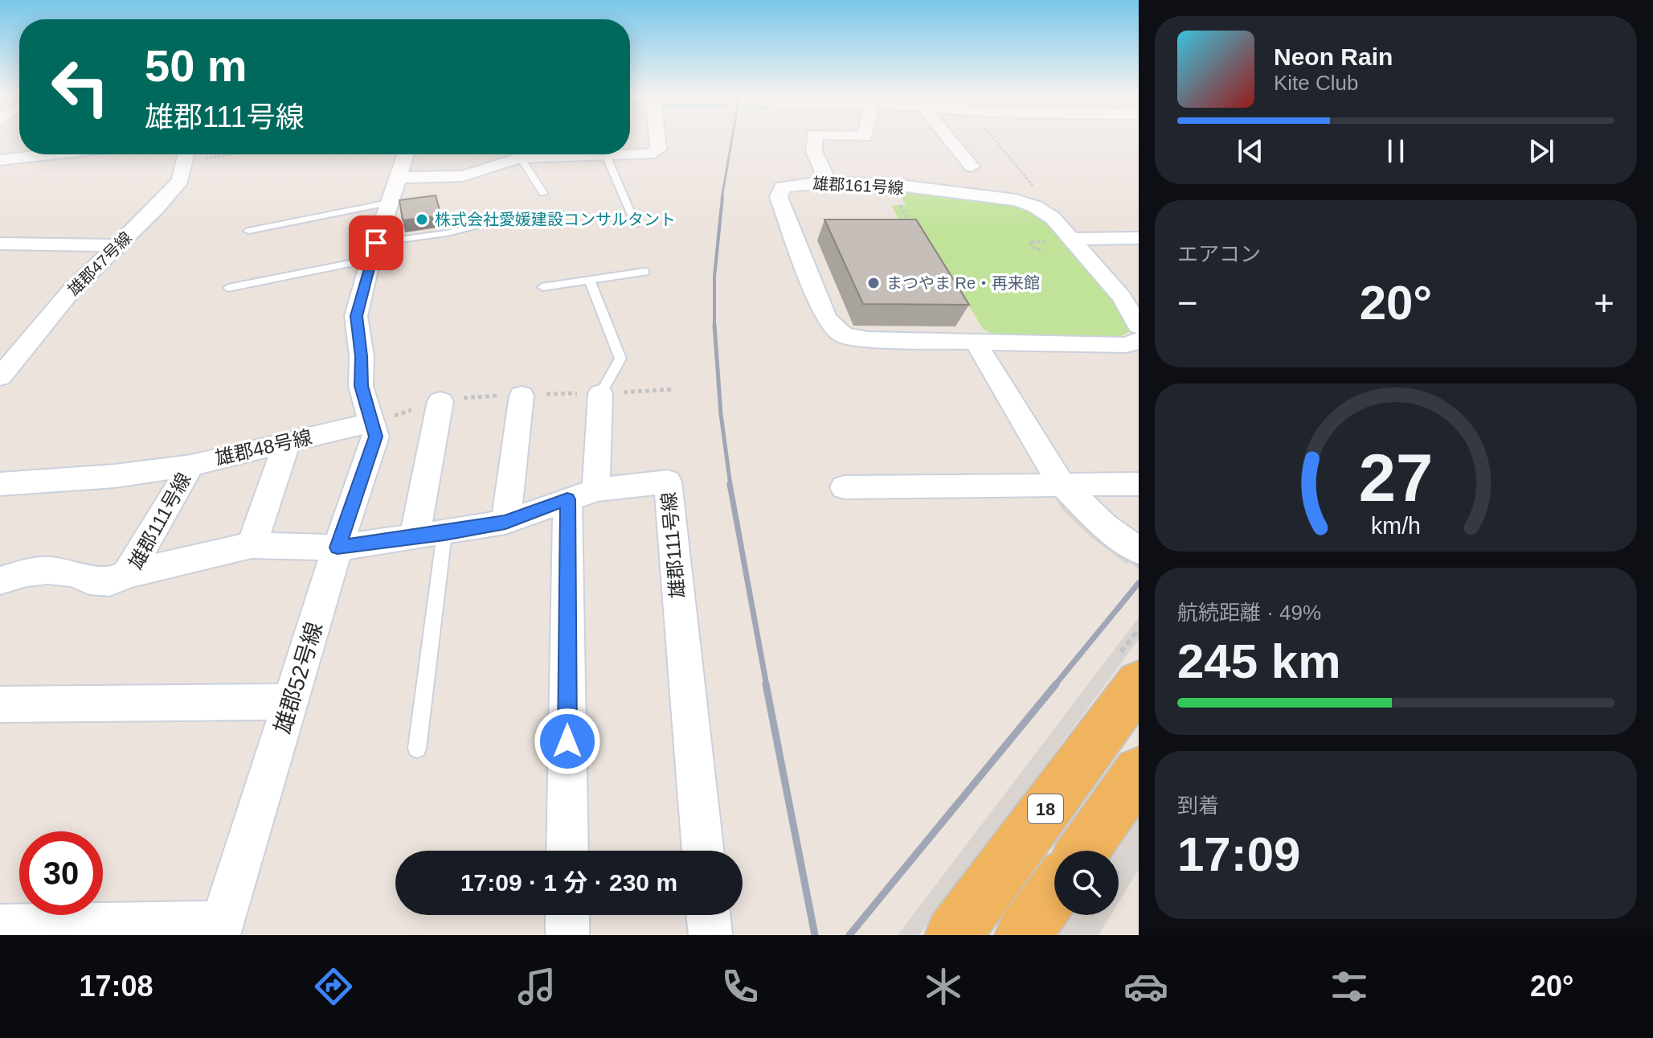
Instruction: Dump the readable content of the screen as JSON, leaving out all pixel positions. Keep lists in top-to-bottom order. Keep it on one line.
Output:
{"streets":{"main road":["18"],"street":["雄郡161号線","雄郡47号線","雄郡48号線","雄郡111号線","雄郡52号線"]},"crossings":[["雄郡48号線","雄郡111号線"],["雄郡48号線","雄郡52号線"],["雄郡111号線","雄郡52号線"]],"places":["株式会社愛媛建設コンサルタント","まつやま Re・再来館"],"page":{"turn":["50 m","雄郡111号線"],"song":["Neon Rain","Kite Club"],"tile":["エアコン",["航続距離 · 49%","245 km"],["到着","17:09"]],"heat":["−","20°","+"],"limit":"30","trip":"17:09 · 1 分 · 230 m","tabs":["17:08","20°"],"gauge":["27","km/h"]}}
